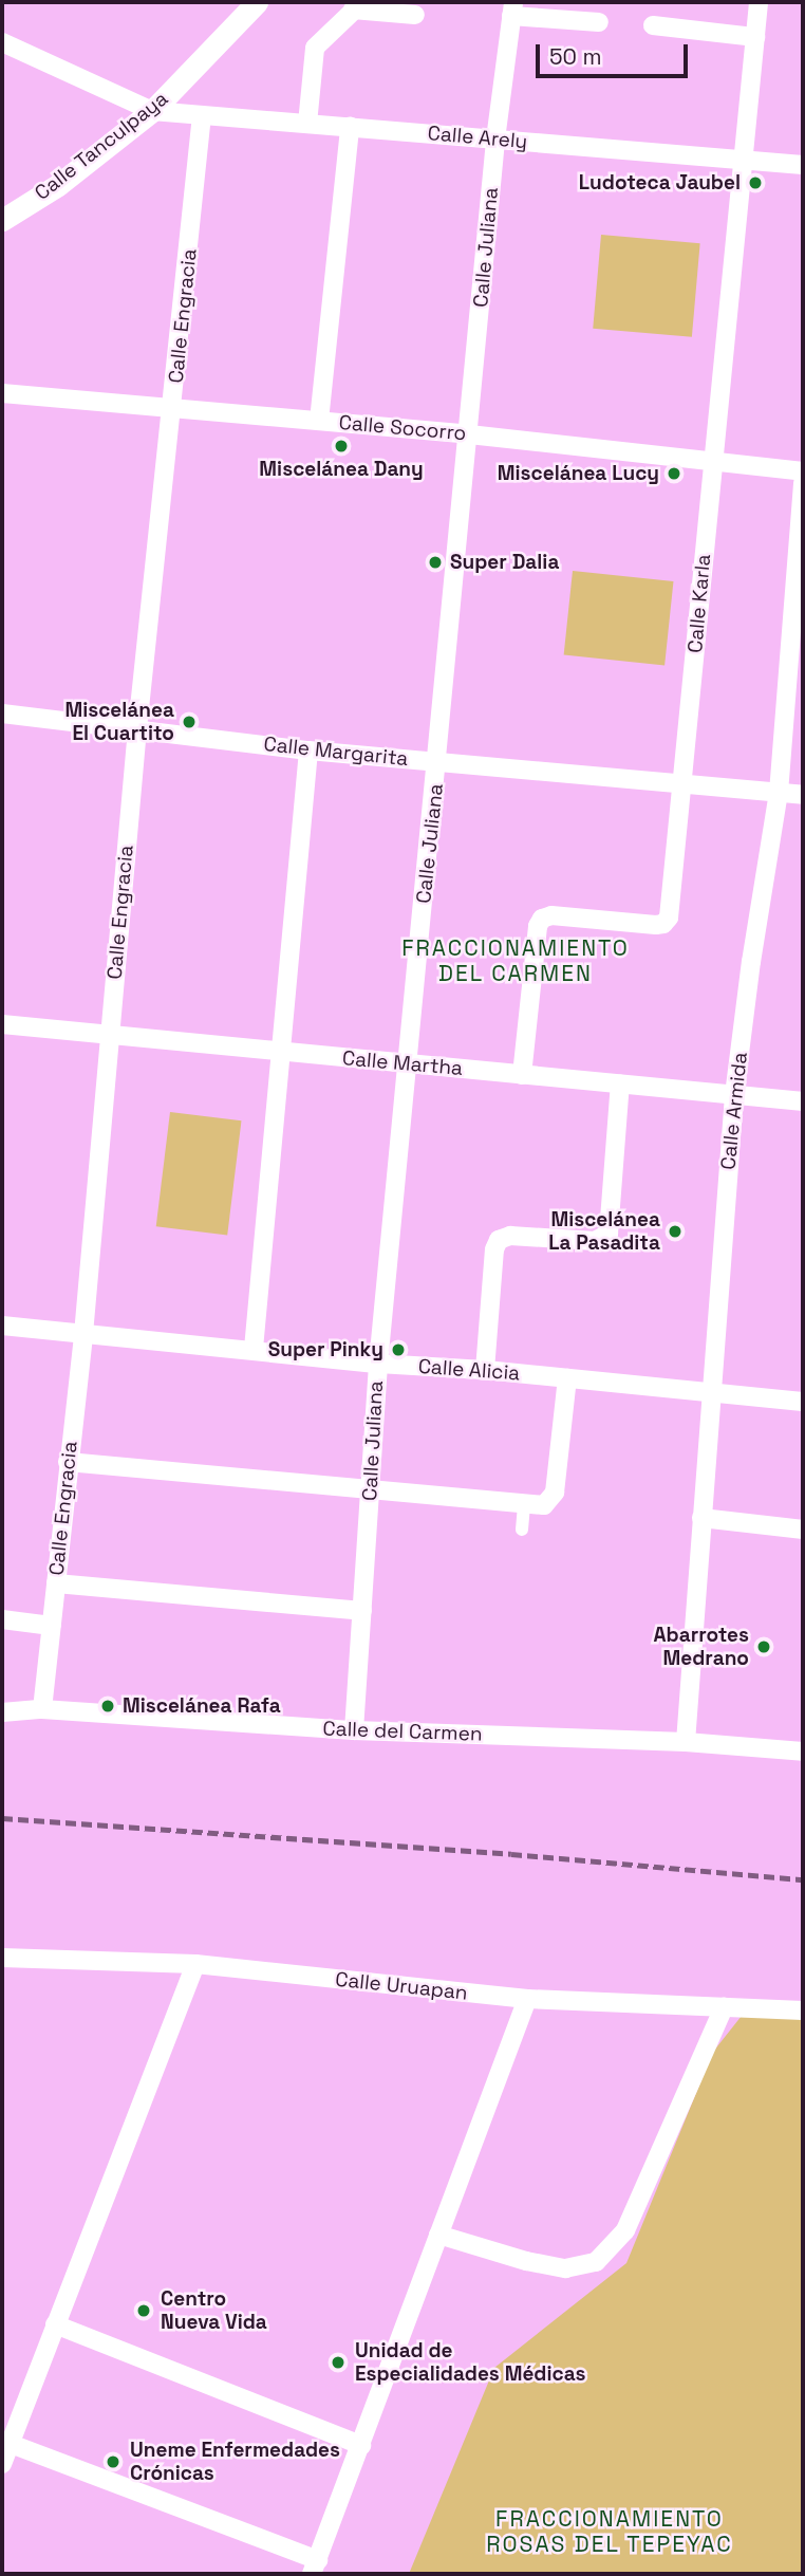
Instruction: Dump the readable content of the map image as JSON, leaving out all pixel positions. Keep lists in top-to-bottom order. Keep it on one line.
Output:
{"streets":{"street":["Calle Arely","Calle Tanculpaya","Calle Juliana","Calle Engracia","Calle Socorro","Calle Karla","Calle Margarita","Calle Martha","Calle Armida","Calle Alicia","Calle del Carmen","Calle Uruapan"]},"crossings":[["Calle Arely","Calle Tanculpaya"],["Calle Arely","Calle Juliana"],["Calle Arely","Calle Engracia"],["Calle Arely","Calle Karla"],["Calle Juliana","Calle Socorro"],["Calle Juliana","Calle Margarita"],["Calle Juliana","Calle Martha"],["Calle Juliana","Calle Alicia"],["Calle Juliana","Calle del Carmen"],["Calle Engracia","Calle Socorro"],["Calle Engracia","Calle Margarita"],["Calle Engracia","Calle Martha"],["Calle Engracia","Calle Alicia"],["Calle Engracia","Calle del Carmen"],["Calle Socorro","Calle Karla"],["Calle Karla","Calle Margarita"],["Calle Karla","Calle Martha"],["Calle Margarita","Calle Armida"],["Calle Martha","Calle Armida"],["Calle Armida","Calle Alicia"],["Calle Armida","Calle del Carmen"]],"districts":["FRACCIONAMIENTO DEL CARMEN","FRACCIONAMIENTO ROSAS DEL TEPEYAC"],"places":["Ludoteca Jaubel","Miscelánea Dany","Miscelánea Lucy","Super Dalia","Miscelánea El Cuartito","Miscelánea La Pasadita","Super Pinky","Abarrotes Medrano","Miscelánea Rafa","Centro Nueva Vida","Unidad de Especialidades Médicas","Uneme Enfermedades Crónicas"],"scale_bar":"50 m"}
